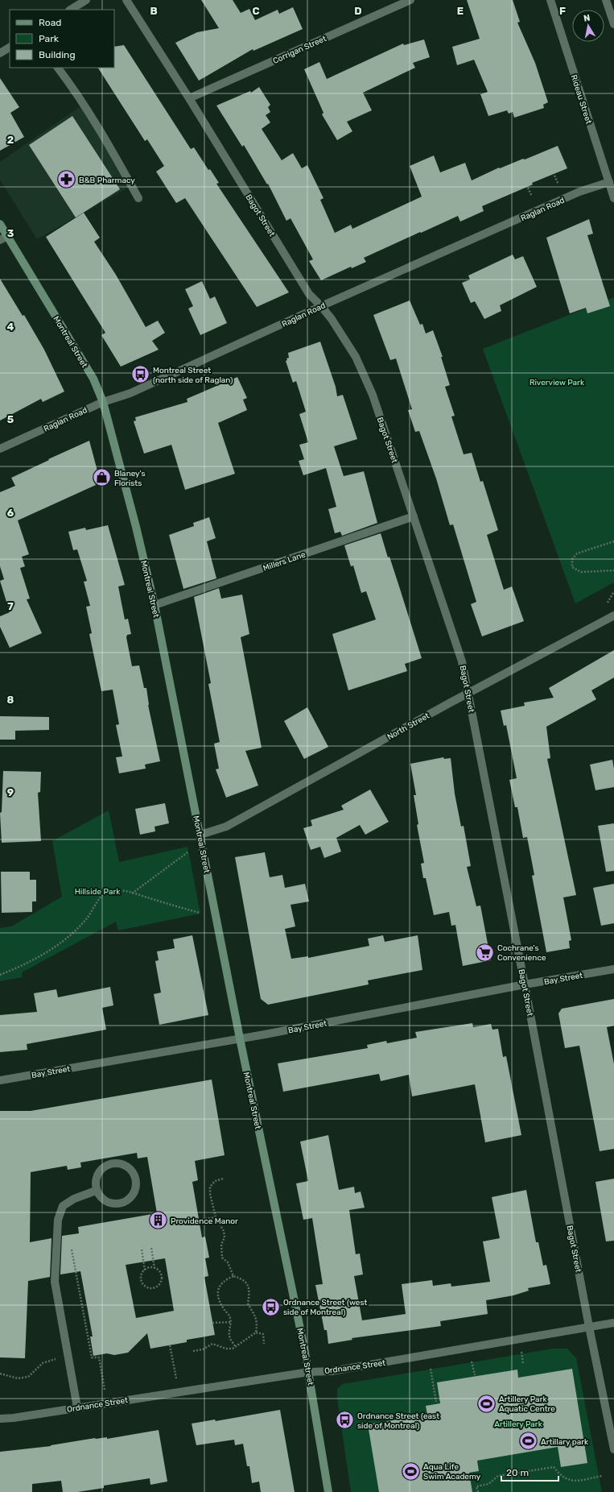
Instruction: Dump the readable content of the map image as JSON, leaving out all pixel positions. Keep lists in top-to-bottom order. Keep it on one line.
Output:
{"streets":{"main road":["Montreal Street"],"street":["Corrigan Street","Rideau Street","Raglan Road","Bagot Street","Millers Lane","North Street","Bay Street","Ordnance Street"]},"crossings":[["Corrigan Street","Bagot Street"],["Rideau Street","Raglan Road"],["Raglan Road","Bagot Street"],["Raglan Road","Montreal Street"],["Bagot Street","Millers Lane"],["Bagot Street","North Street"],["Bagot Street","Bay Street"],["Bagot Street","Ordnance Street"],["Montreal Street","Millers Lane"],["Montreal Street","North Street"],["Montreal Street","Bay Street"],["Montreal Street","Ordnance Street"]],"parks":["Riverview Park","Hillside Park","Artillery Park"],"places":{"pharmacy":["B&B Pharmacy"],"bus stop":["Montreal Street (north side of Raglan)","Ordnance Street (west side of Montreal)","Ordnance Street (east side of Montreal)"],"shop":["Blaney's Florists"],"supermarket":["Cochrane's Convenience"],"building":["Providence Manor"],"sports":["Artillery Park Aquatic Centre","Artillary park","Aqua Life Swim Academy"]},"legend":["Road","Park","Building"],"scale_bar":"20 m","north":"top","grid":{"columns":["B","C","D","E","F"],"rows":["2","3","4","5","6","7","8","9"]}}
